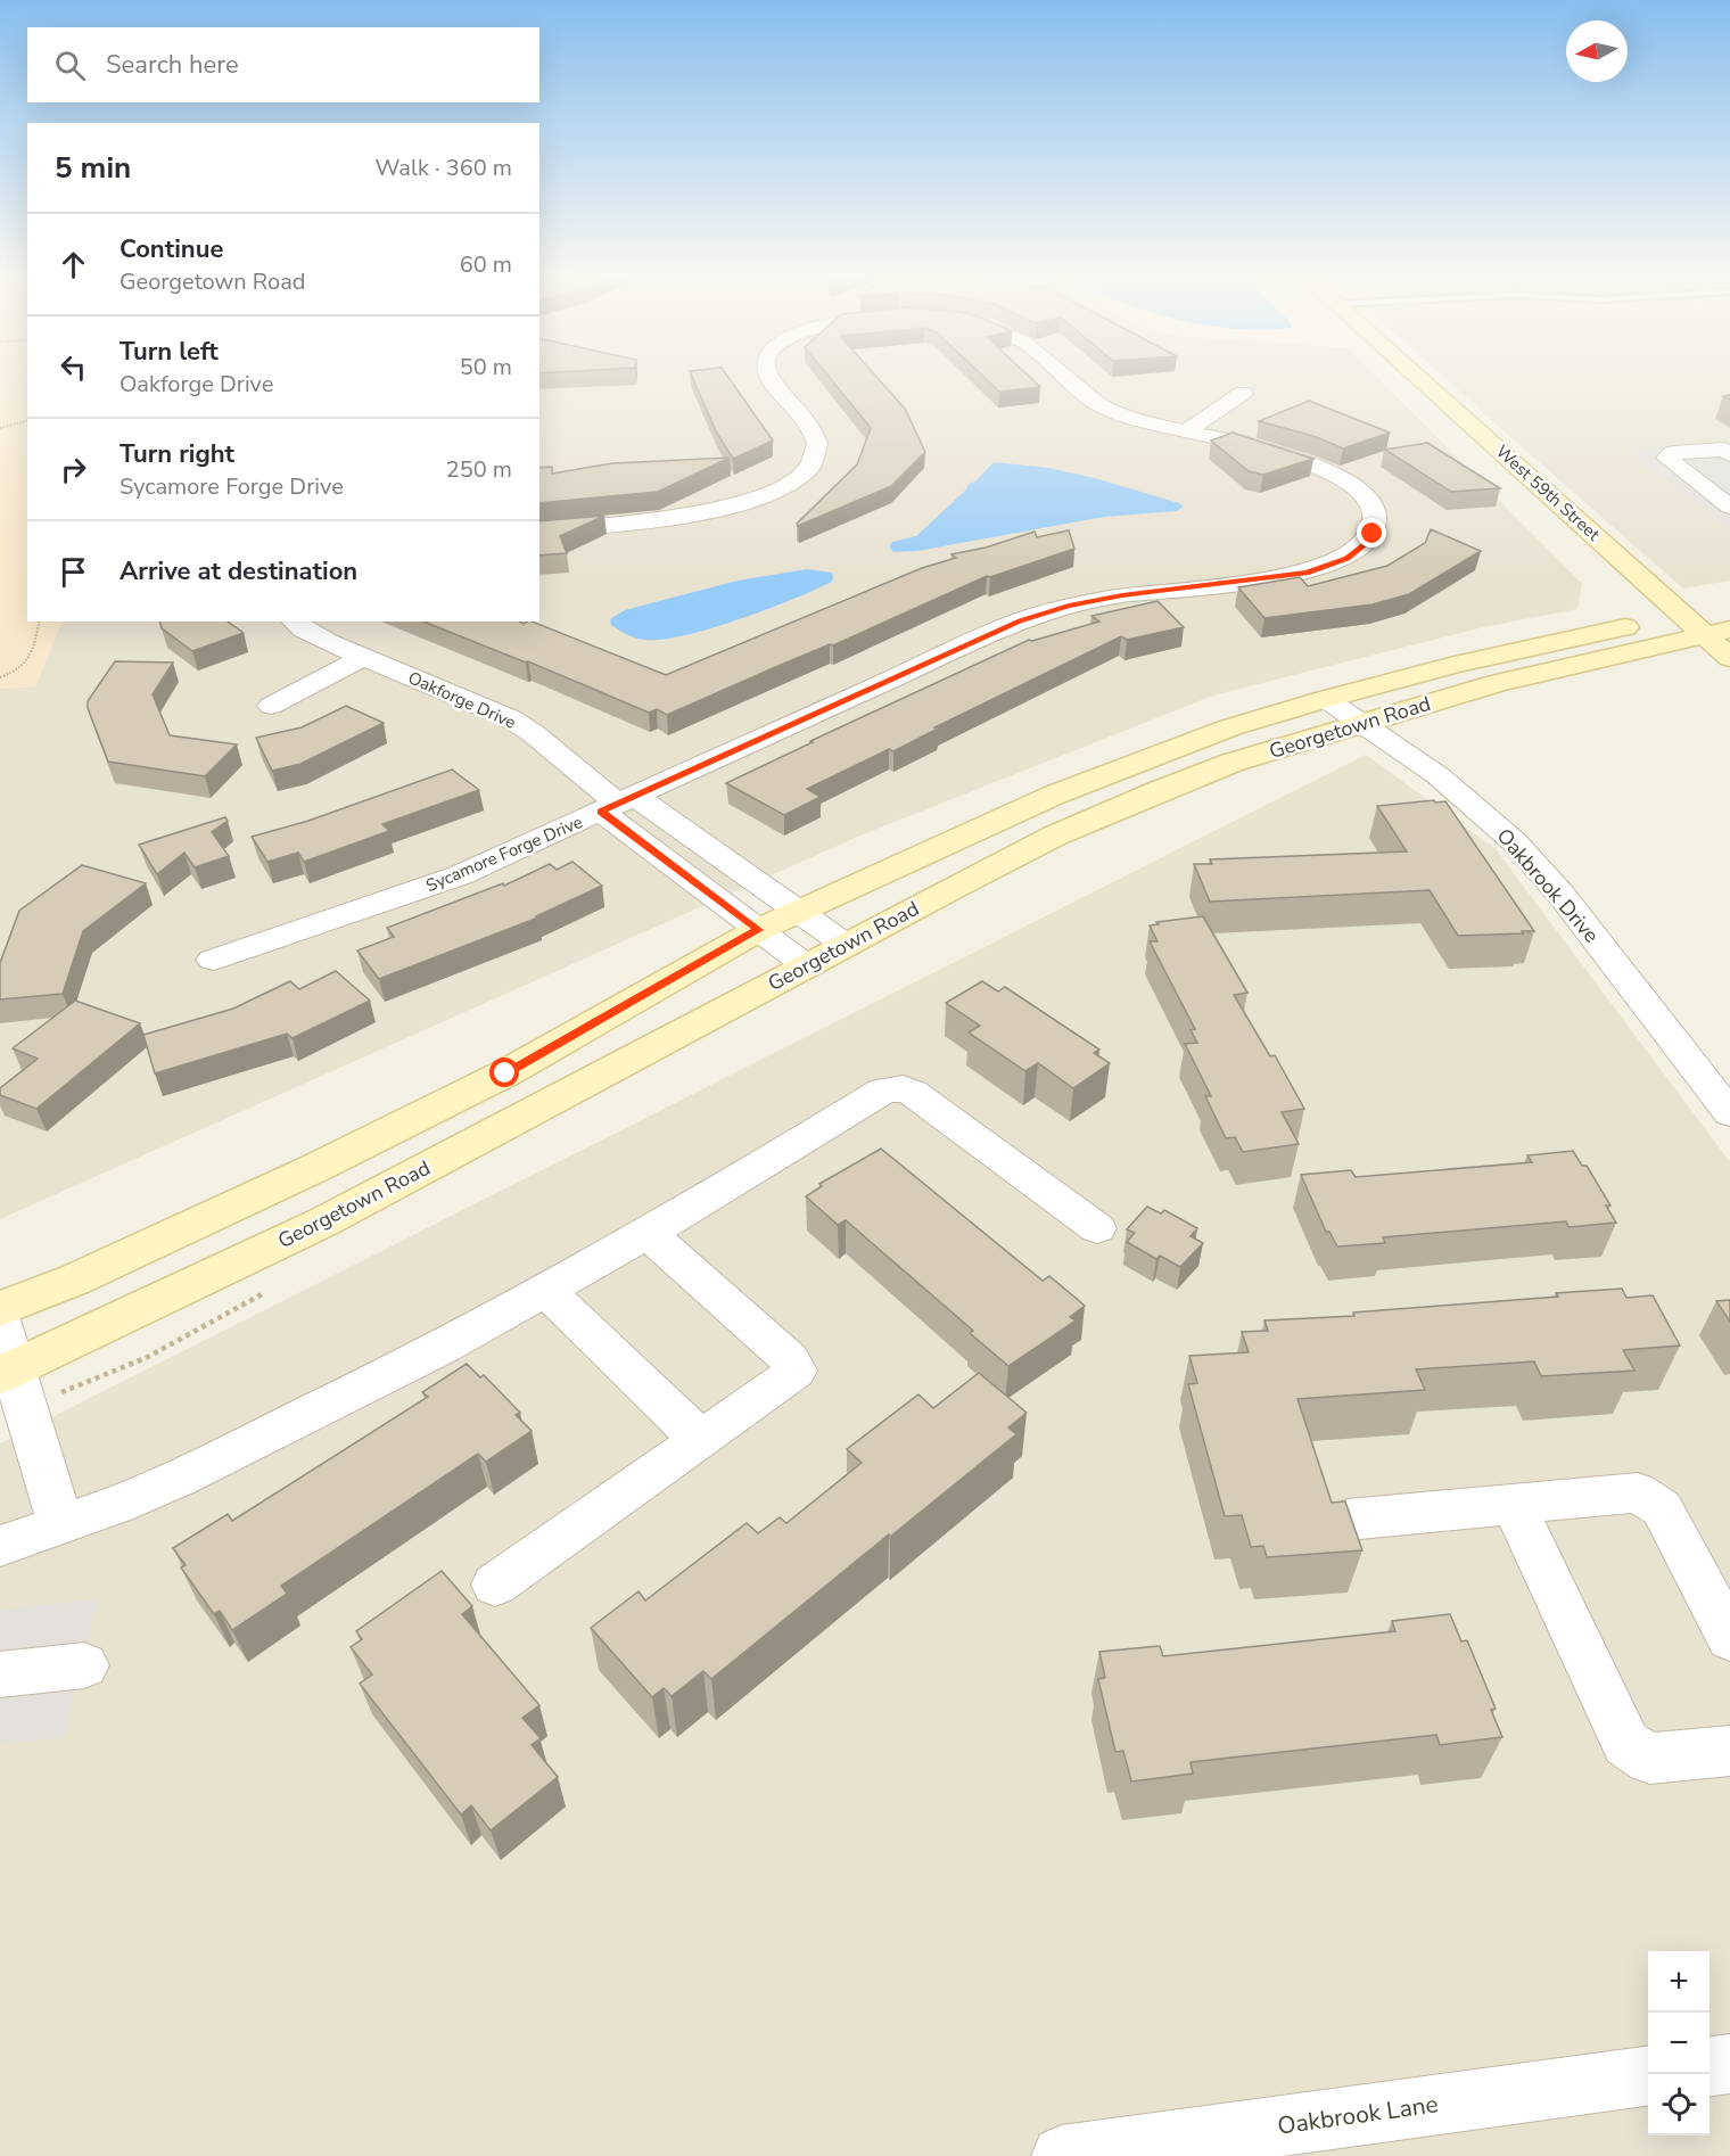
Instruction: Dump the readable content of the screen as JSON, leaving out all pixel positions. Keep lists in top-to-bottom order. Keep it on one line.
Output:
{"streets":{"main road":["West 59th Street","Georgetown Road"],"street":["Oakforge Drive","Sycamore Forge Drive","Oakbrook Drive","Oakbrook Lane"]},"crossings":[["West 59th Street","Georgetown Road"],["Oakforge Drive","Georgetown Road"],["Oakforge Drive","Sycamore Forge Drive"],["Georgetown Road","Oakbrook Drive"]],"north":"left","page":{"search":"Search here","heading":["5 min","Walk · 360 m"],"list":[["Continue","Georgetown Road","60 m"],["Turn left","Oakforge Drive","50 m"],["Turn right","Sycamore Forge Drive","250 m"],"Arrive at destination"],"map_buttons":["+","−"]}}
